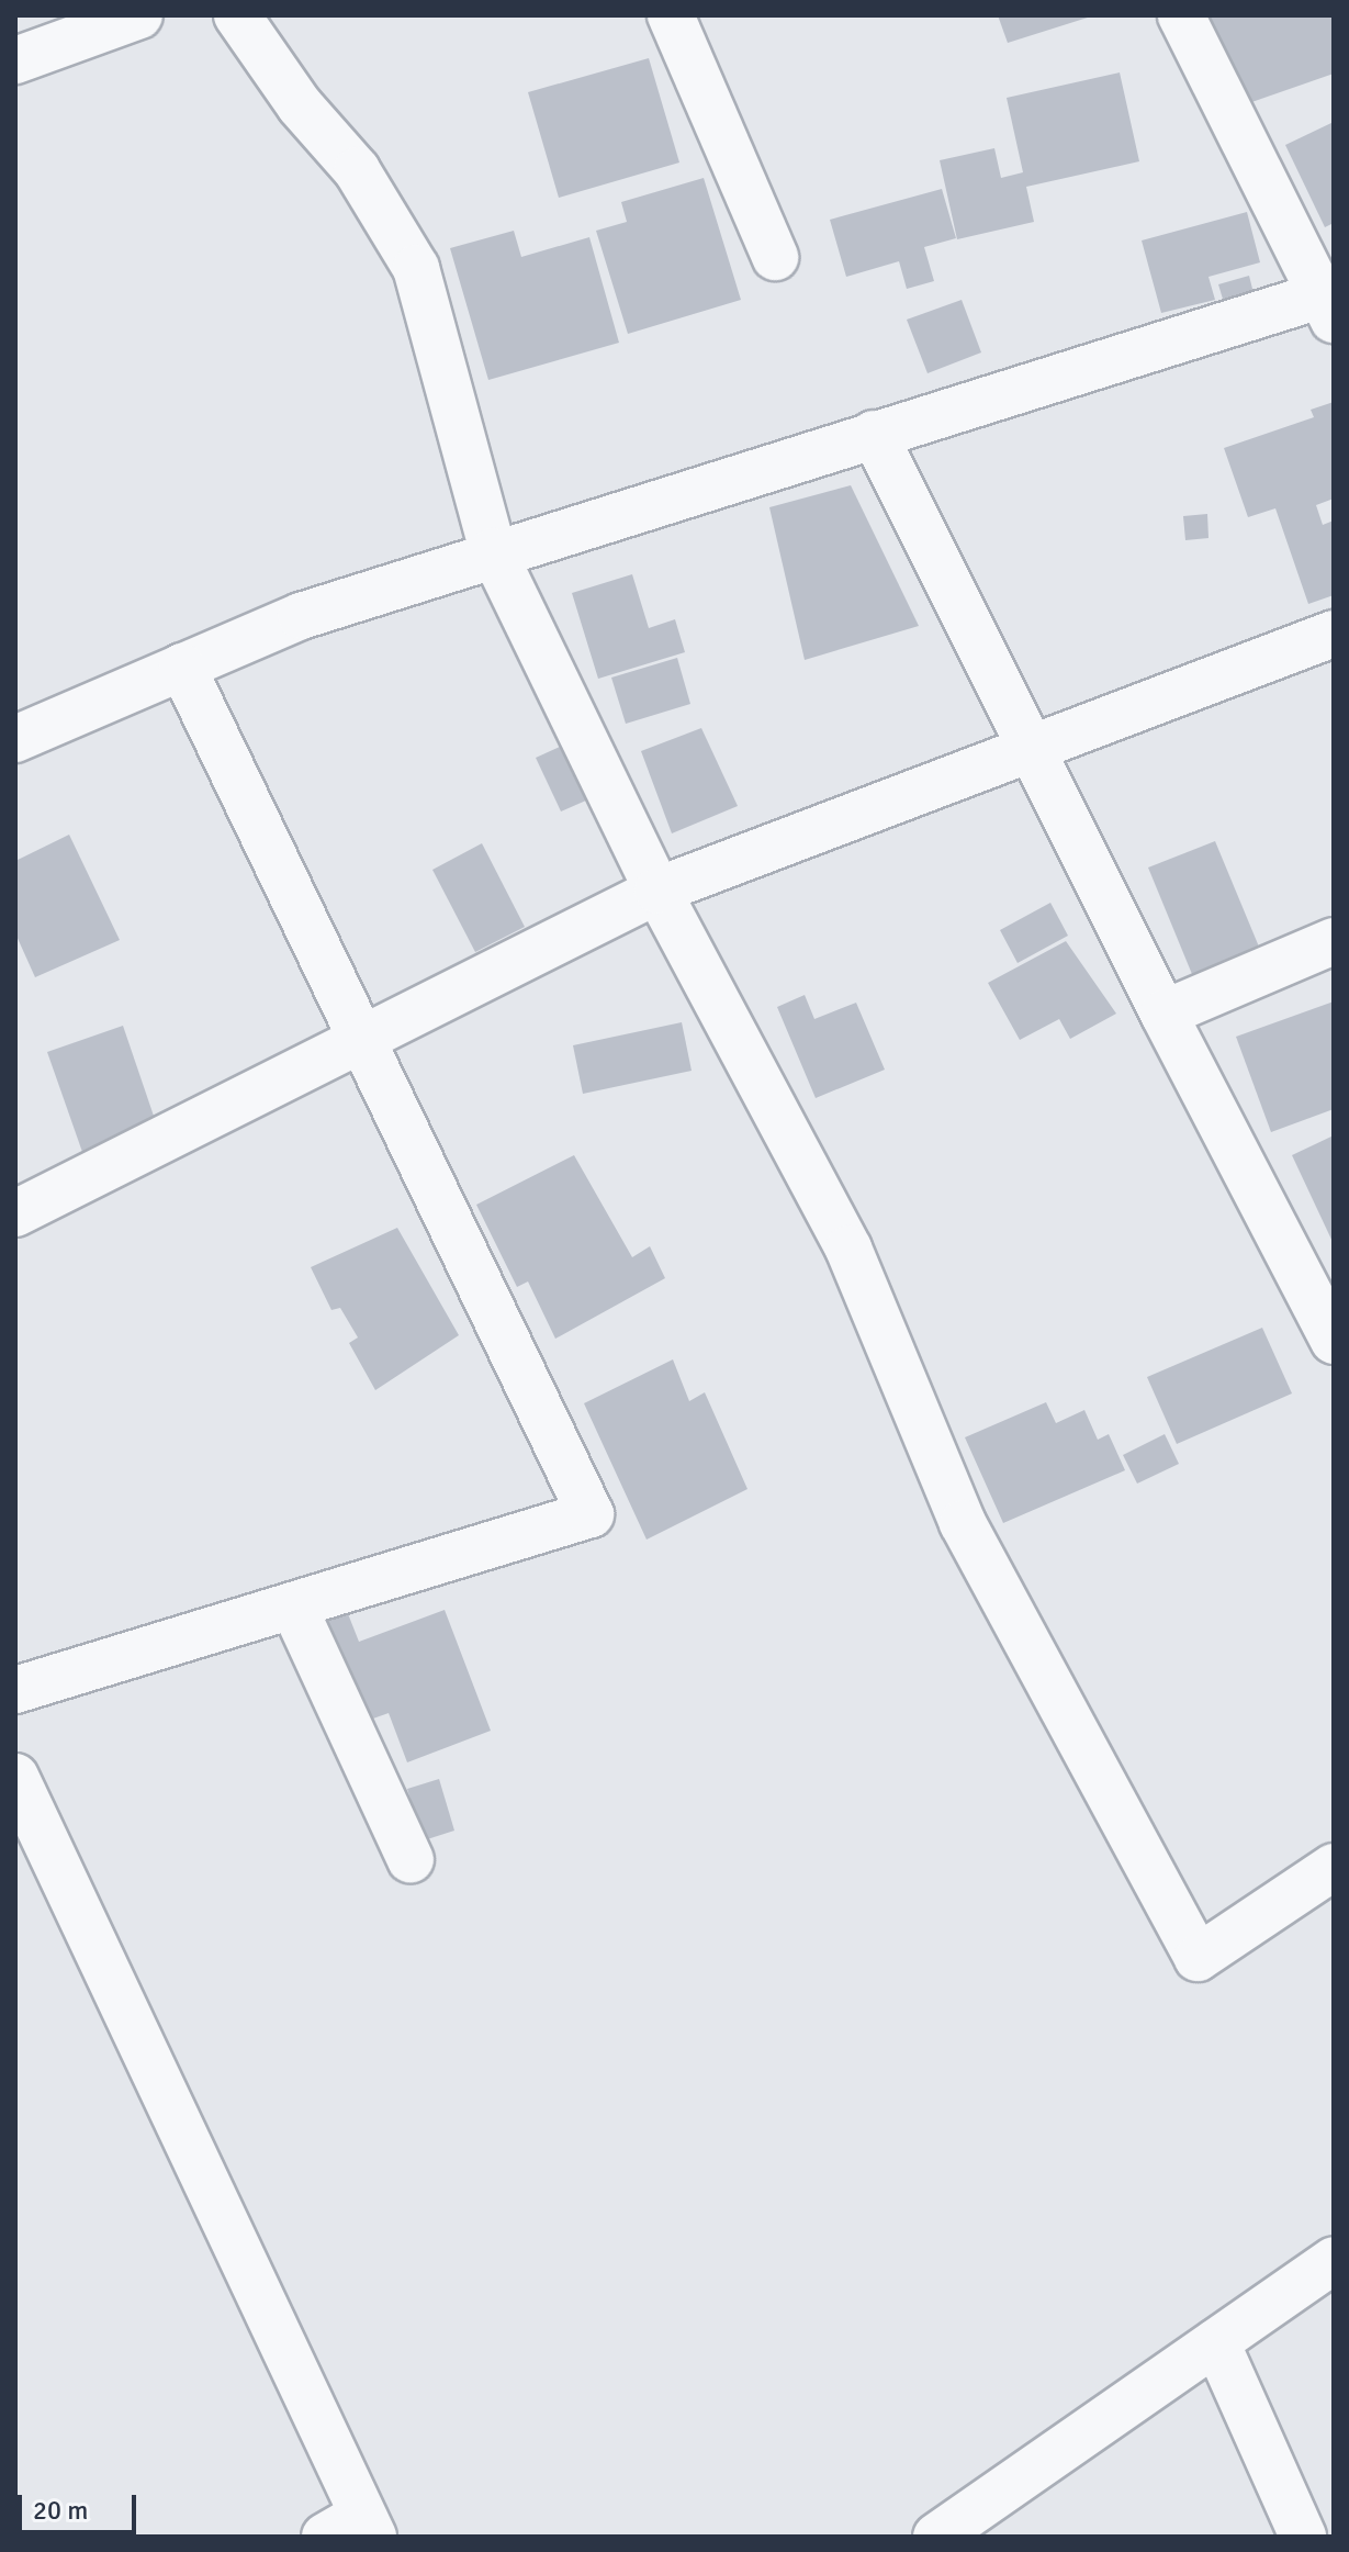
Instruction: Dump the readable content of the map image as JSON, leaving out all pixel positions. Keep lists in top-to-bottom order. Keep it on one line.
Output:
{"scale_bar":"20 m"}
